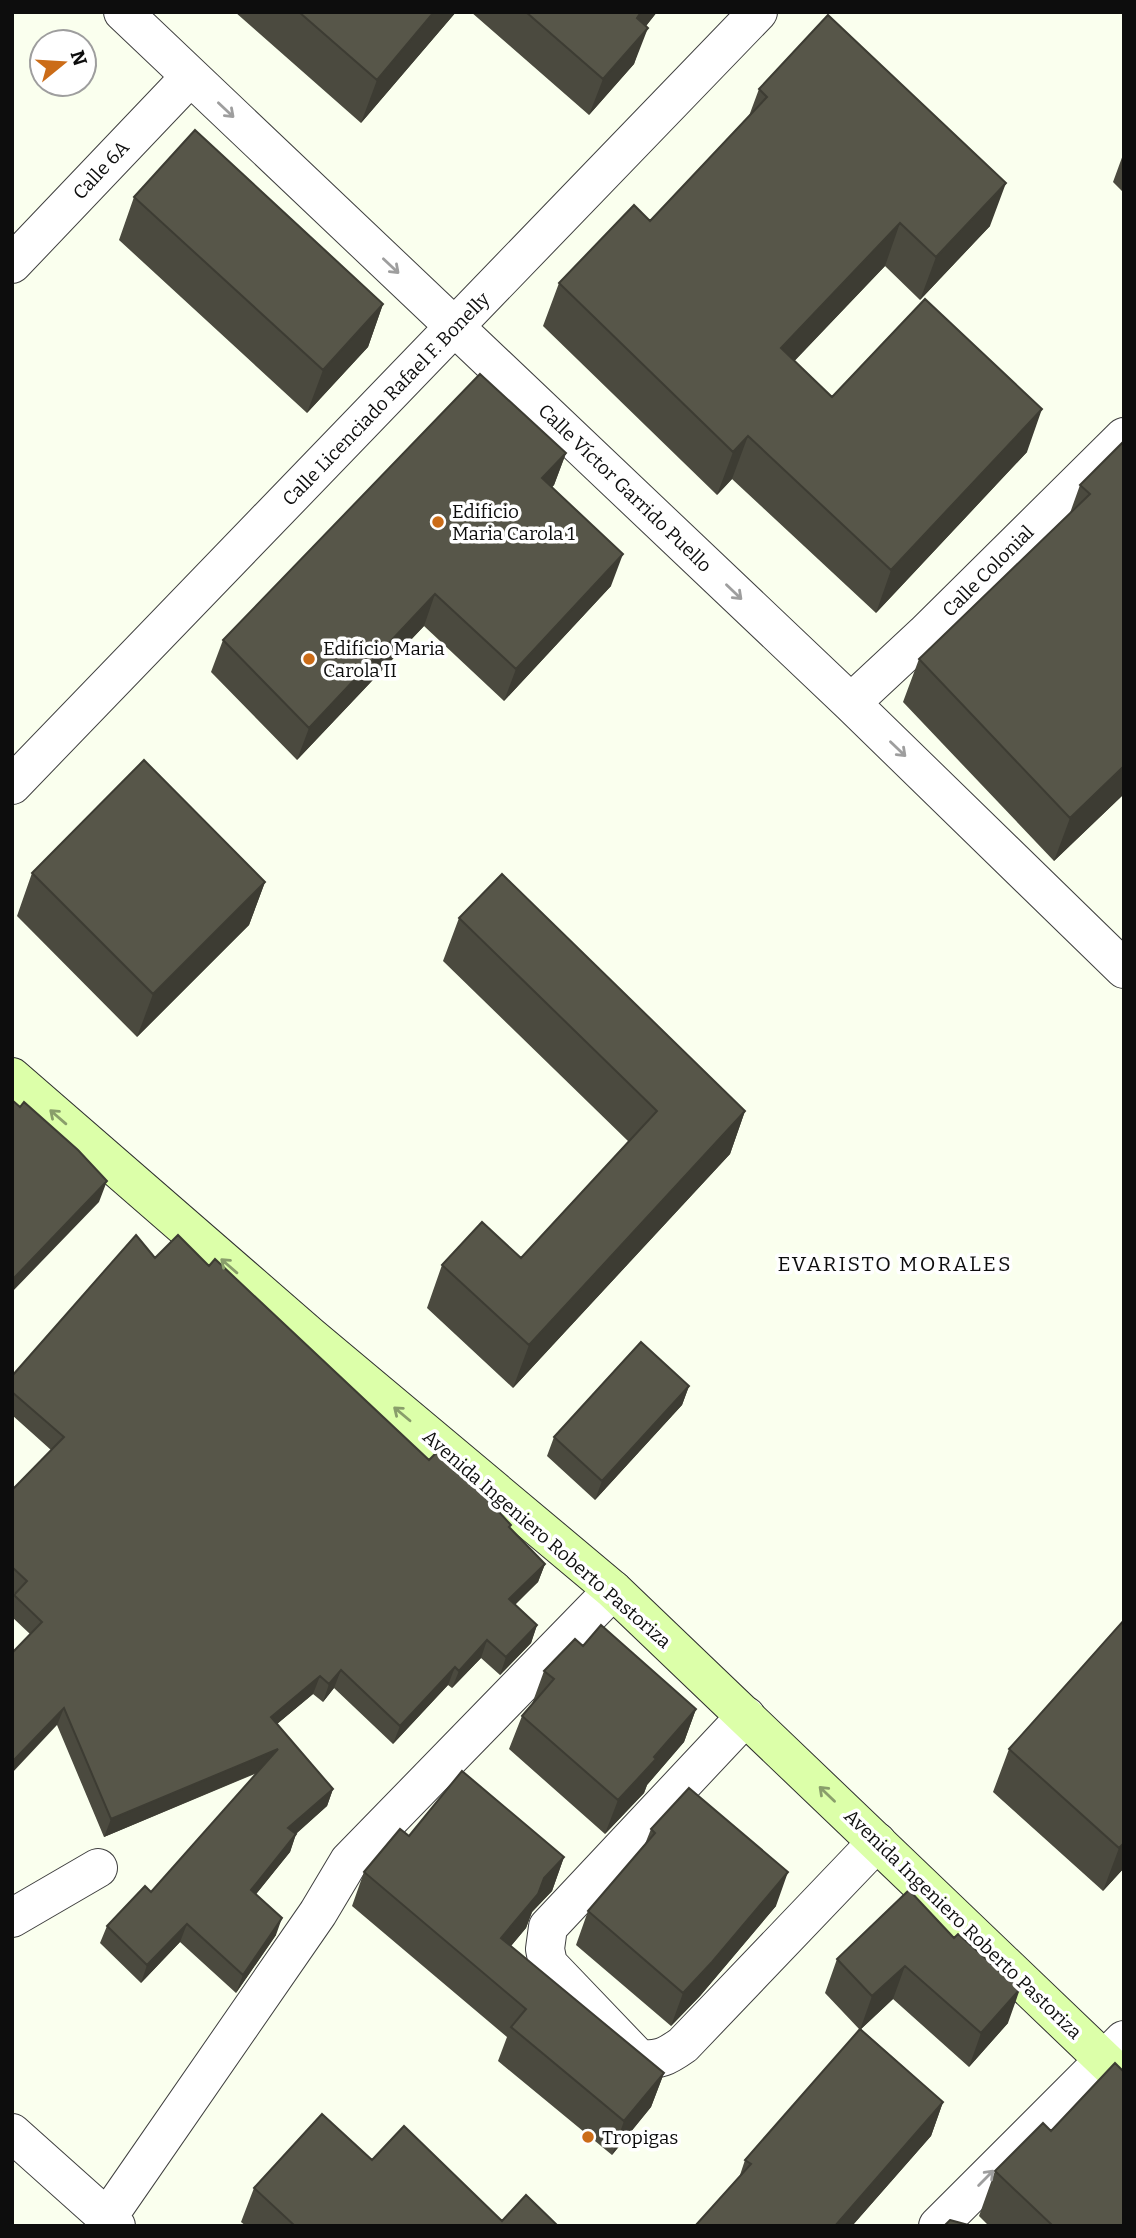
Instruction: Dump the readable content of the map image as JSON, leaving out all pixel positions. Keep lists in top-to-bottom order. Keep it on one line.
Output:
{"streets":{"street":["Calle 6A","Calle Licenciado Rafael F. Bonelly","Calle Víctor Garrido Puello","Calle Colonial","Avenida Ingeniero Roberto Pastoriza"]},"crossings":[["Calle 6A","Calle Víctor Garrido Puello"],["Calle Licenciado Rafael F. Bonelly","Calle Víctor Garrido Puello"],["Calle Víctor Garrido Puello","Calle Colonial"]],"one_way":["Calle Víctor Garrido Puello","Avenida Ingeniero Roberto Pastoriza"],"districts":["EVARISTO MORALES"],"places":["Edificio Maria Carola 1","Edificio Maria Carola II","Tropigas"],"north":"right"}
